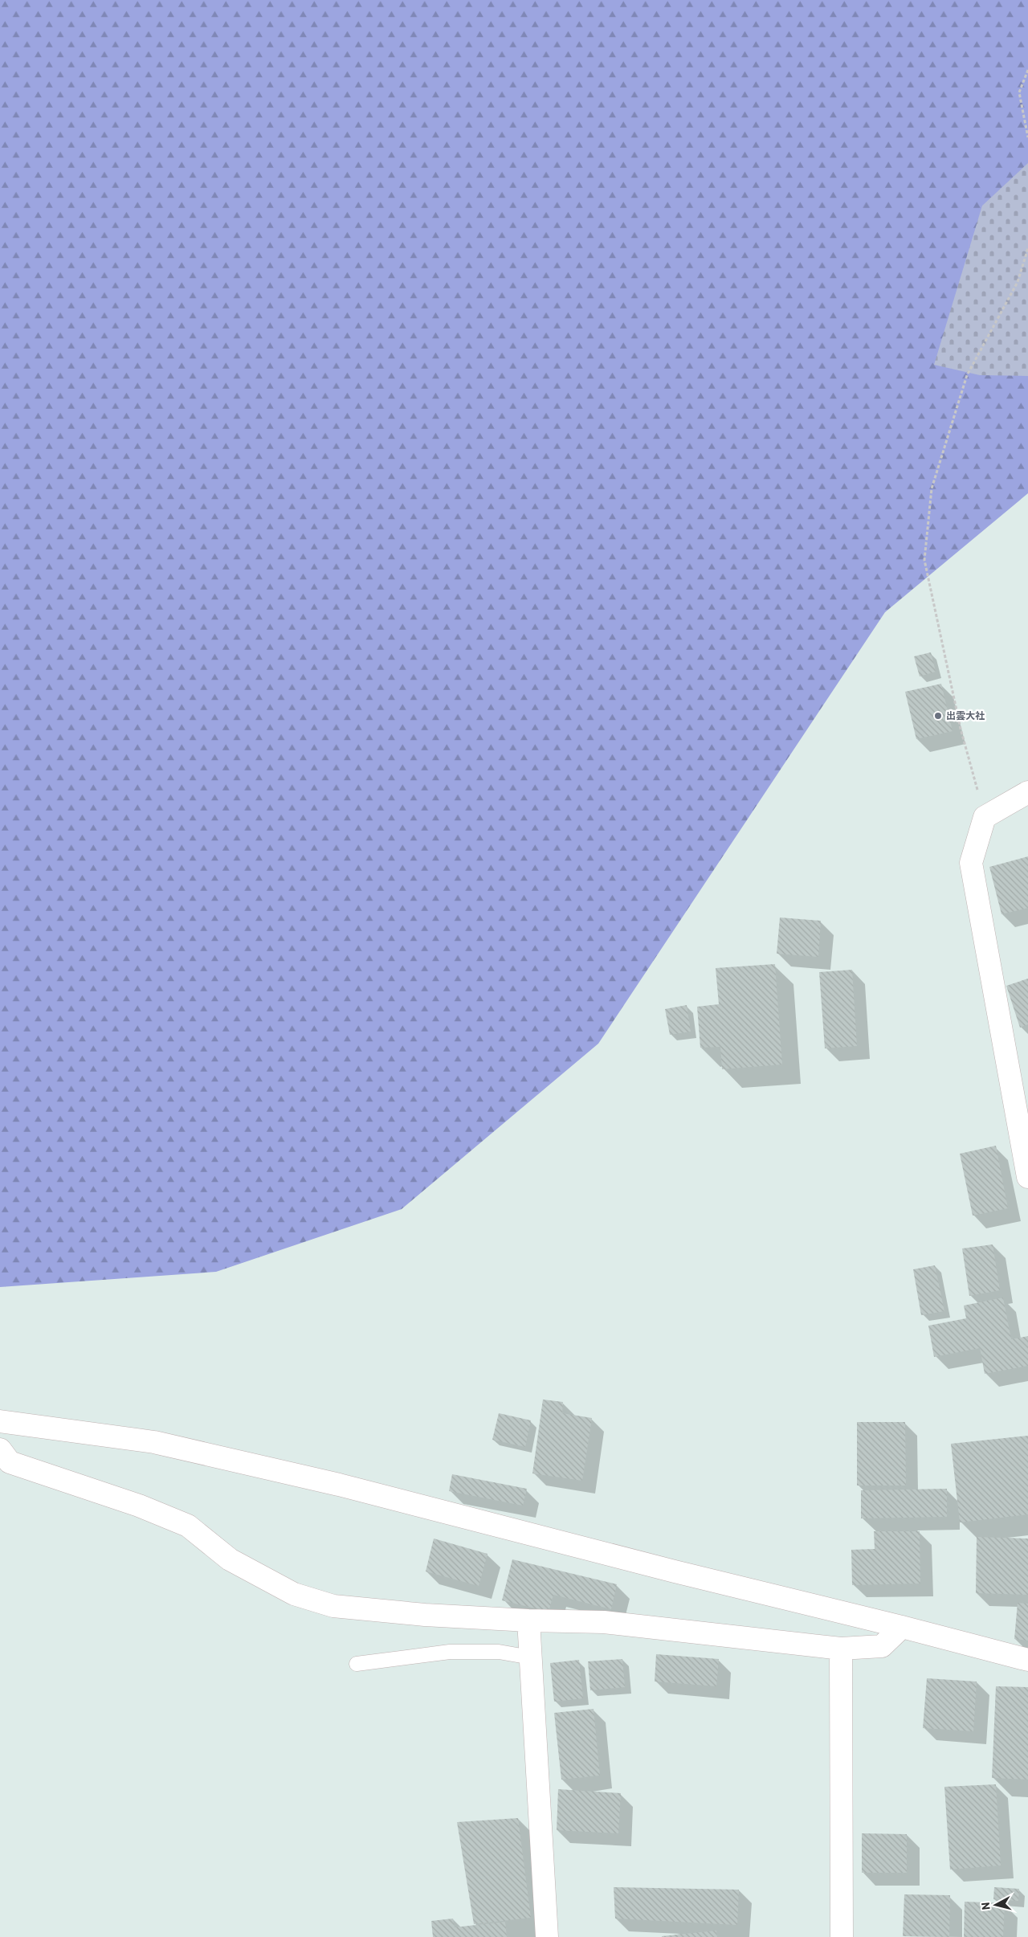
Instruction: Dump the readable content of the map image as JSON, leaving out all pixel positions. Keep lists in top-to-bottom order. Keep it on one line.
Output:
{"places":["出雲大社"],"north":"left"}
